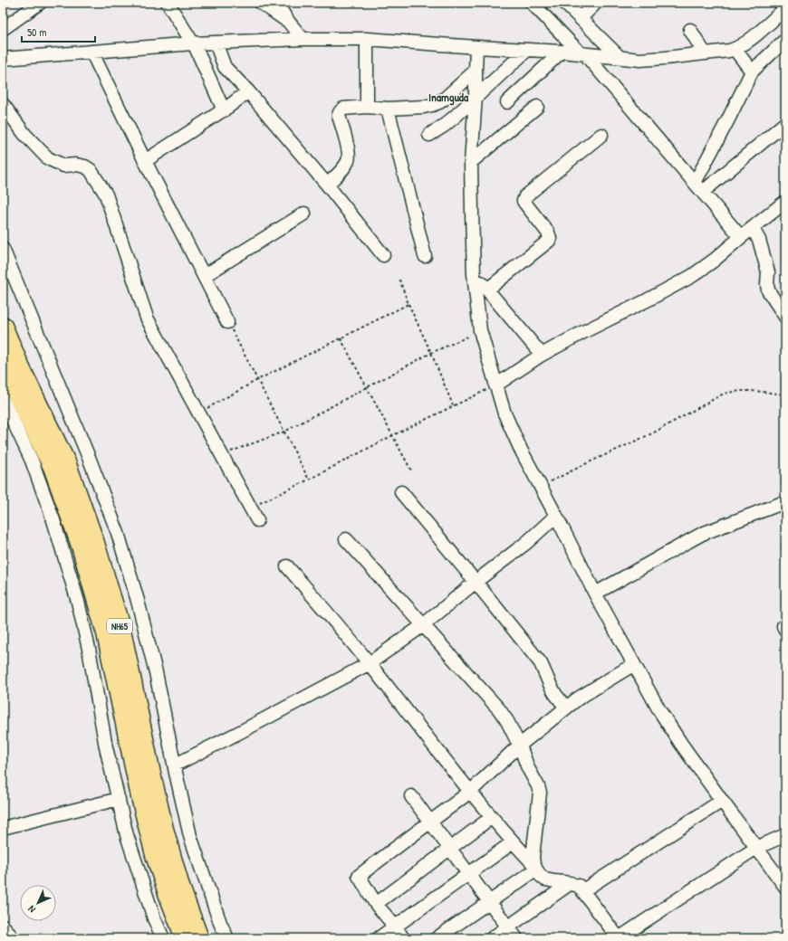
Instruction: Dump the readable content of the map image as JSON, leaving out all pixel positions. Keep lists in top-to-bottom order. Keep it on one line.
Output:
{"streets":{"highway":["NH65"]},"districts":["Inamguda"],"scale_bar":"50 m","north":"bottom left"}
